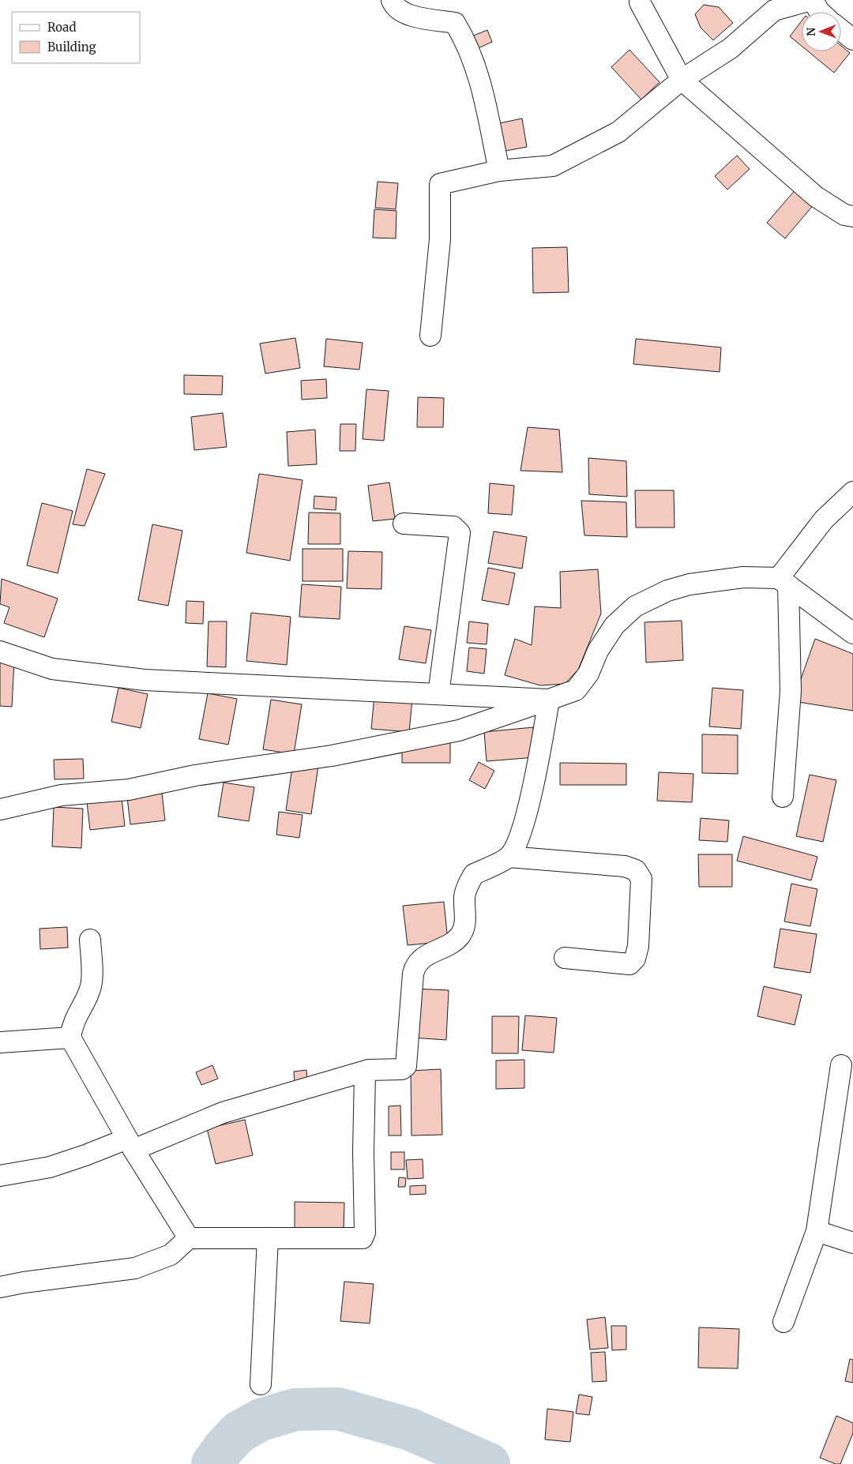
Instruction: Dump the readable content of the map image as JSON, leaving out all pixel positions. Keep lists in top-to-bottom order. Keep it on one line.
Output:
{"legend":["Road","Building"],"north":"left"}
